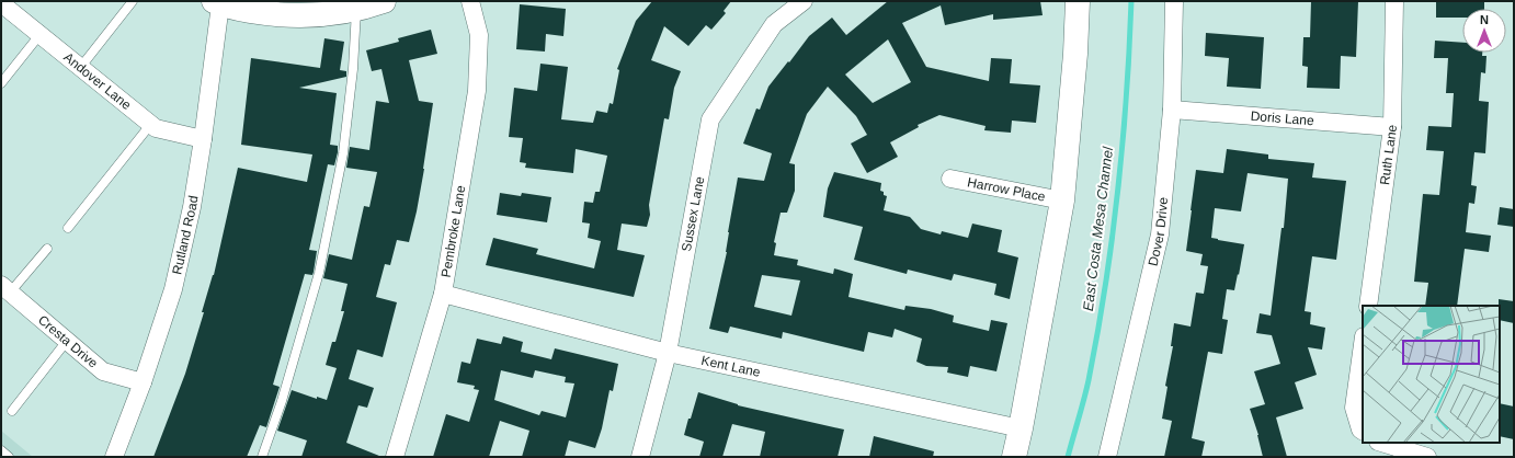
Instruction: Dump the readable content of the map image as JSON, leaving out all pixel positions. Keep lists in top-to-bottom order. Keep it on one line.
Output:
{"streets":{"street":["Andover Lane","Doris Lane","Ruth Lane","Harrow Place","Sussex Lane","Pembroke Lane","Dover Drive","Rutland Road","Cresta Drive","Kent Lane"]},"crossings":[["Andover Lane","Rutland Road"],["Doris Lane","Ruth Lane"],["Doris Lane","Dover Drive"],["Sussex Lane","Kent Lane"],["Pembroke Lane","Kent Lane"],["Rutland Road","Cresta Drive"]],"water":["East Costa Mesa Channel"],"north":"top"}
